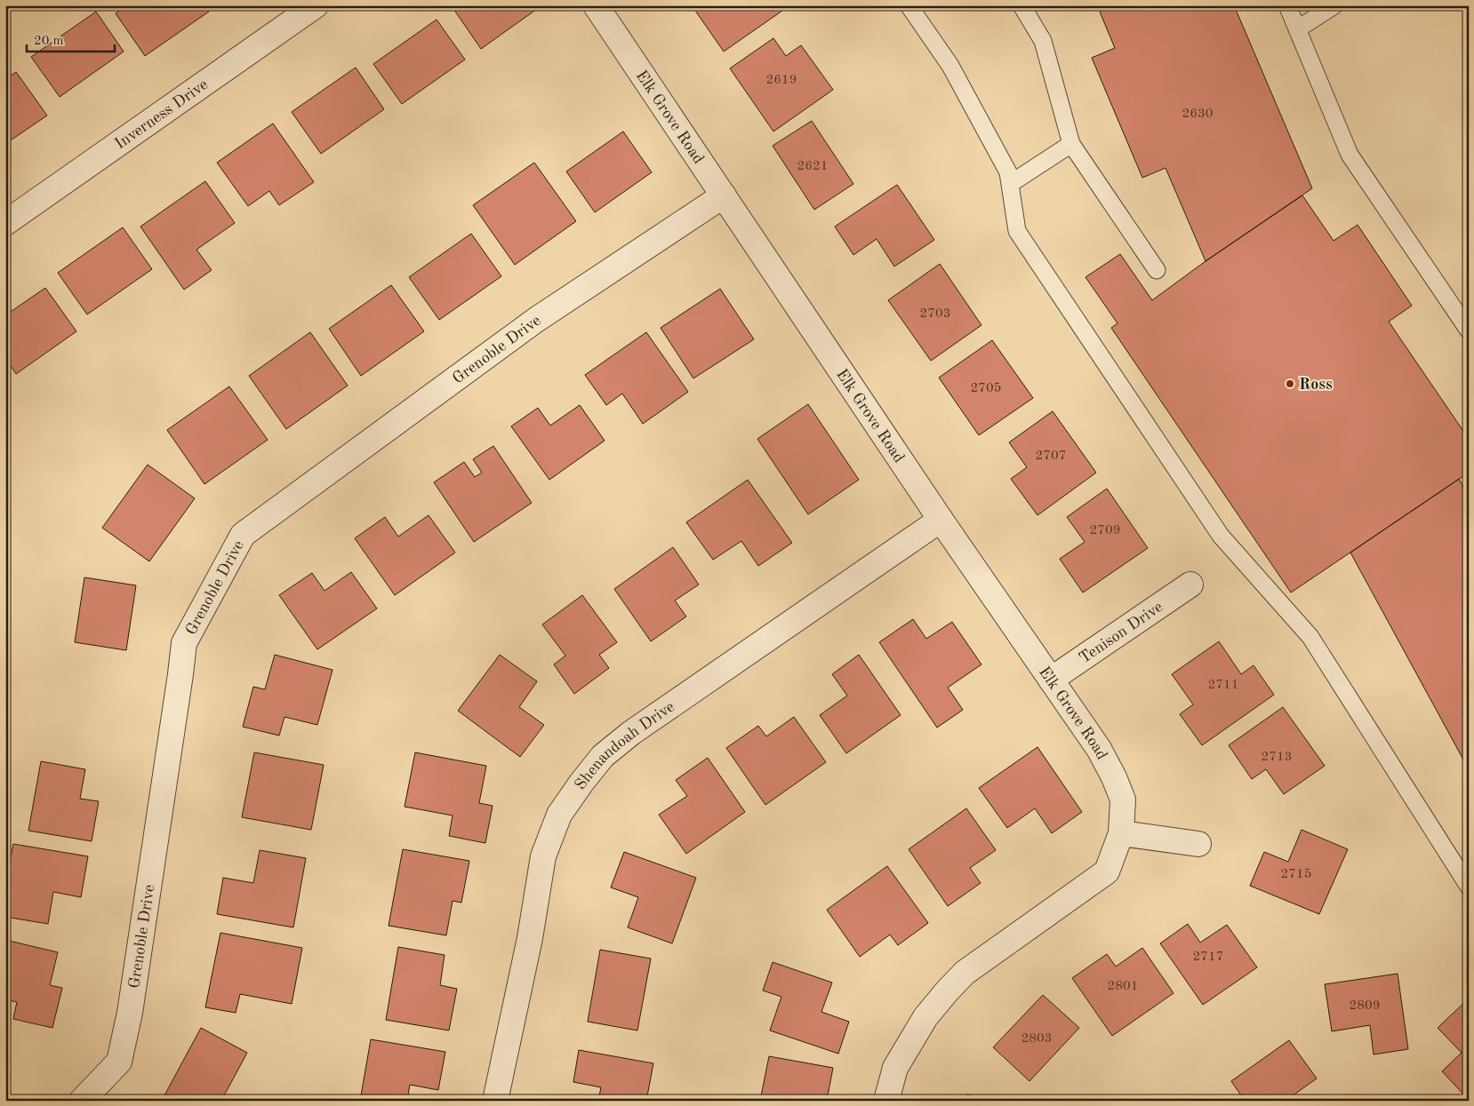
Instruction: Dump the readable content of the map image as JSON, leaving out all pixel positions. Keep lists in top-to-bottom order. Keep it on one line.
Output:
{"streets":{"street":["Inverness Drive","Elk Grove Road","Grenoble Drive","Tenison Drive","Shenandoah Drive"]},"crossings":[["Elk Grove Road","Grenoble Drive"],["Elk Grove Road","Tenison Drive"],["Elk Grove Road","Shenandoah Drive"]],"places":["Ross"],"house_numbers":["2619","2630","2621","2703","2705","2707","2709","2711","2713","2715","2717","2801","2809","2803"],"scale_bar":"20 m"}
